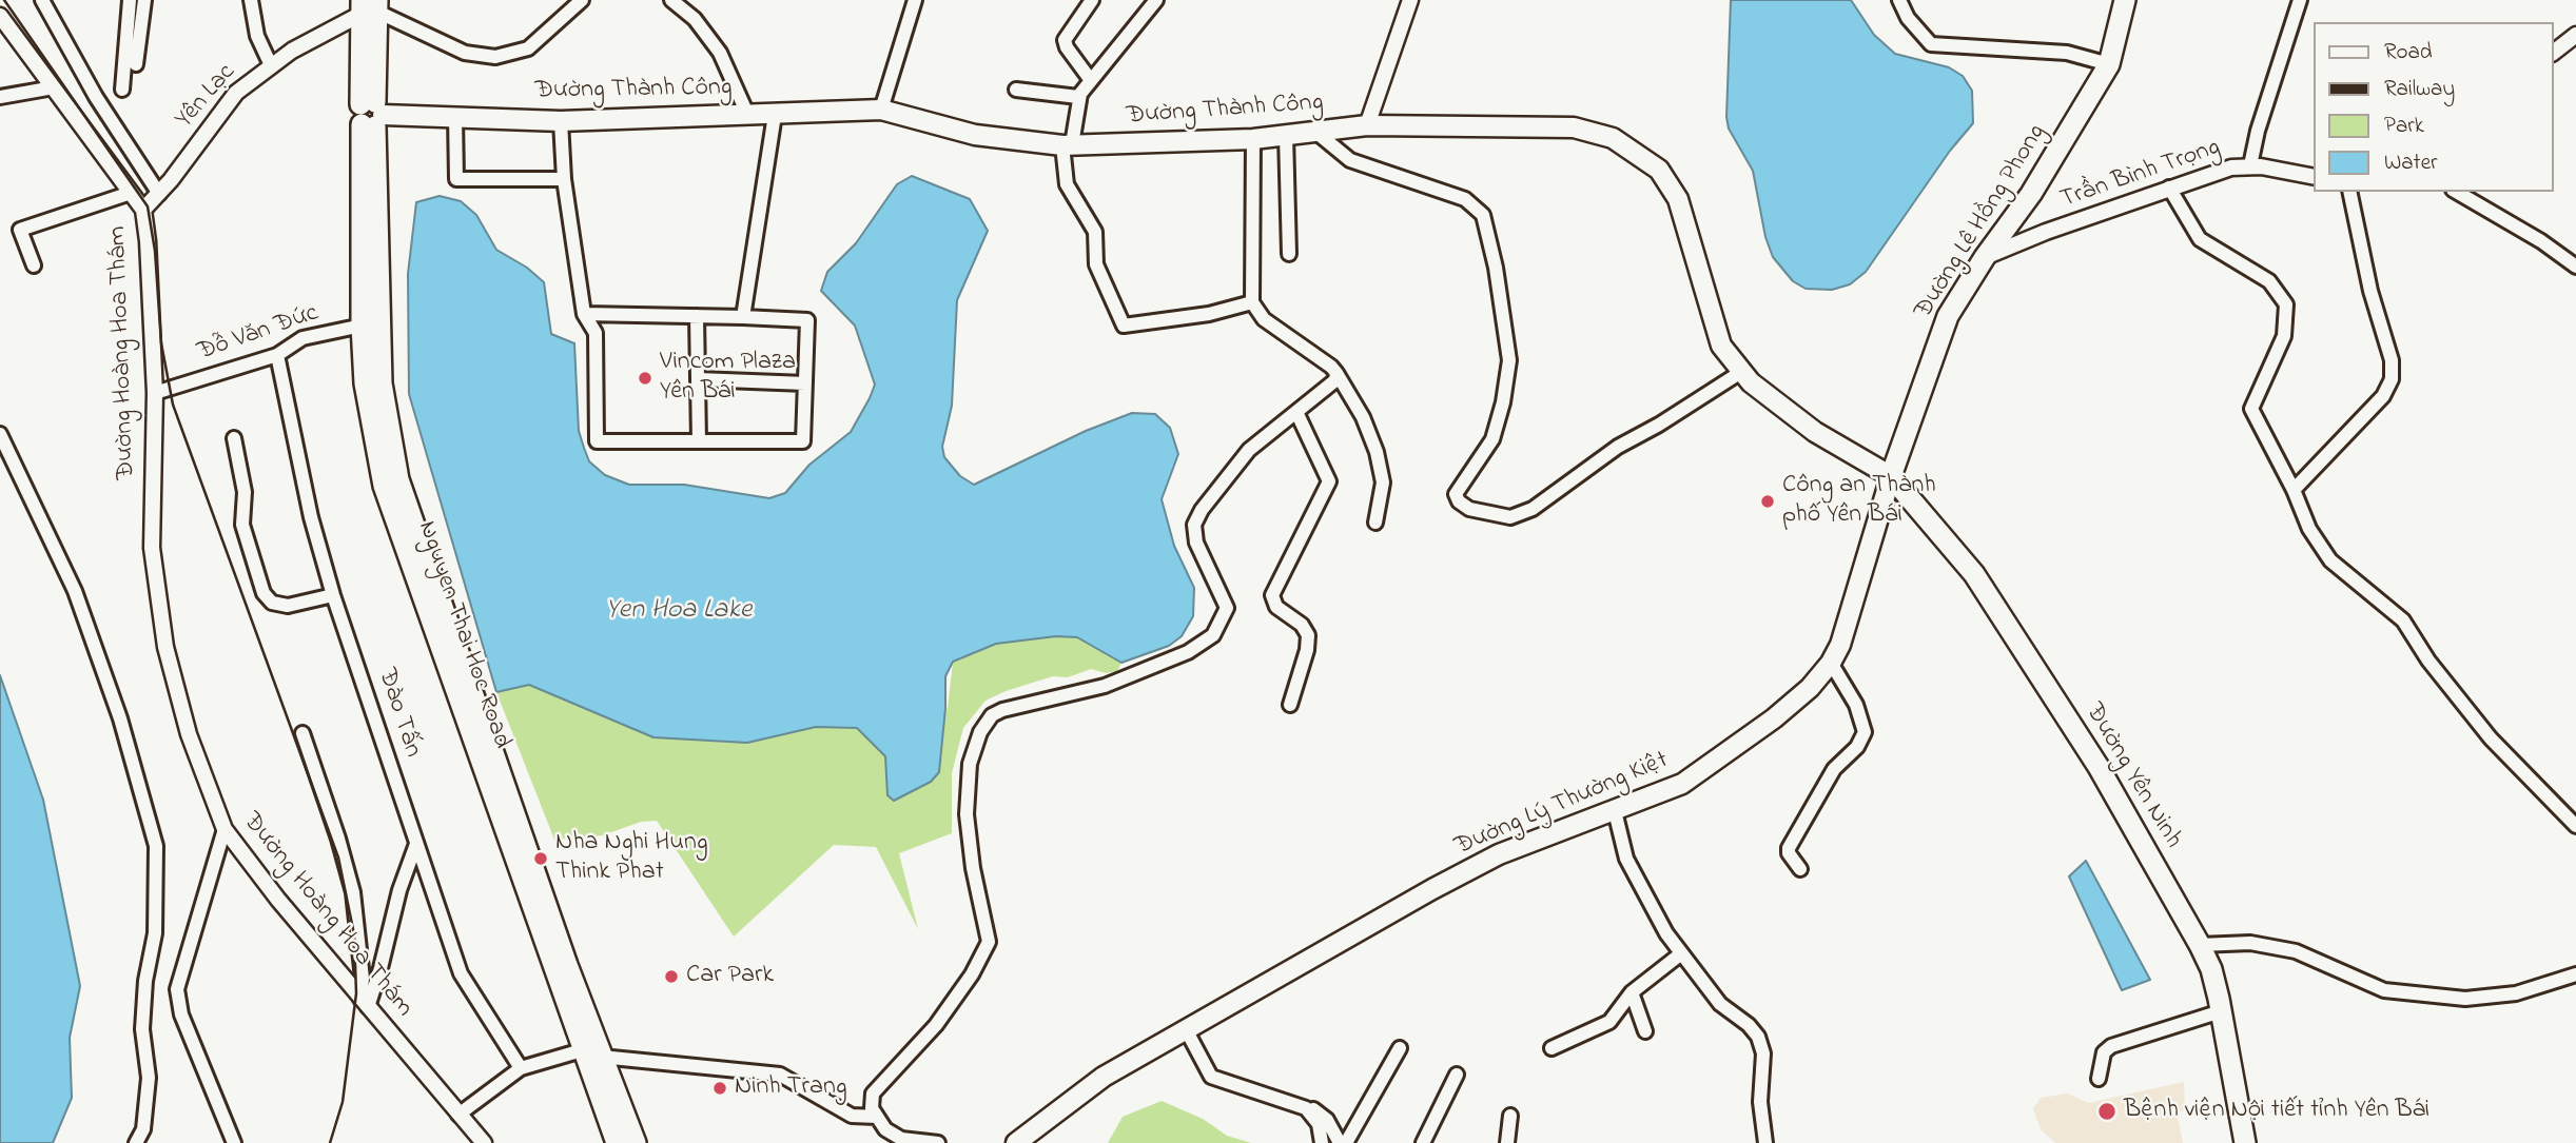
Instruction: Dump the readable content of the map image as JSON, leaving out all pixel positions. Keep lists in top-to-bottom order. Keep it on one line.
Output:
{"streets":{"main road":["Đường Thành Công","Đường Lê Hồng Phong","Nguyen Thai Hoc Road","Đường Yên Ninh","Đường Lý Thường Kiệt"],"street":["Yên Lạc","Trần Bình Trọng","Đỗ Văn Đức","Đường Hoàng Hoa Thám","Đào Tấn"]},"crossings":[["Đường Thành Công","Đường Lê Hồng Phong"],["Đường Thành Công","Nguyen Thai Hoc Road"],["Đường Thành Công","Đường Yên Ninh"],["Đường Thành Công","Đường Lý Thường Kiệt"],["Yên Lạc","Đường Hoàng Hoa Thám"],["Yên Lạc","Nguyen Thai Hoc Road"],["Trần Bình Trọng","Đường Lê Hồng Phong"],["Đường Lê Hồng Phong","Đường Yên Ninh"],["Đường Lê Hồng Phong","Đường Lý Thường Kiệt"],["Đỗ Văn Đức","Đường Hoàng Hoa Thám"],["Đỗ Văn Đức","Nguyen Thai Hoc Road"],["Đỗ Văn Đức","Đào Tấn"],["Đường Yên Ninh","Đường Lý Thường Kiệt"]],"water":["Yen Hoa Lake"],"places":["Vincom Plaza Yên Bái","Công an Thành phố Yên Bái","Nha Nghi Hung Think Phat","Car Park","Ninh Trang","Bệnh viện Nội tiết tỉnh Yên Bái"],"legend":["Road","Railway","Park","Water"]}
